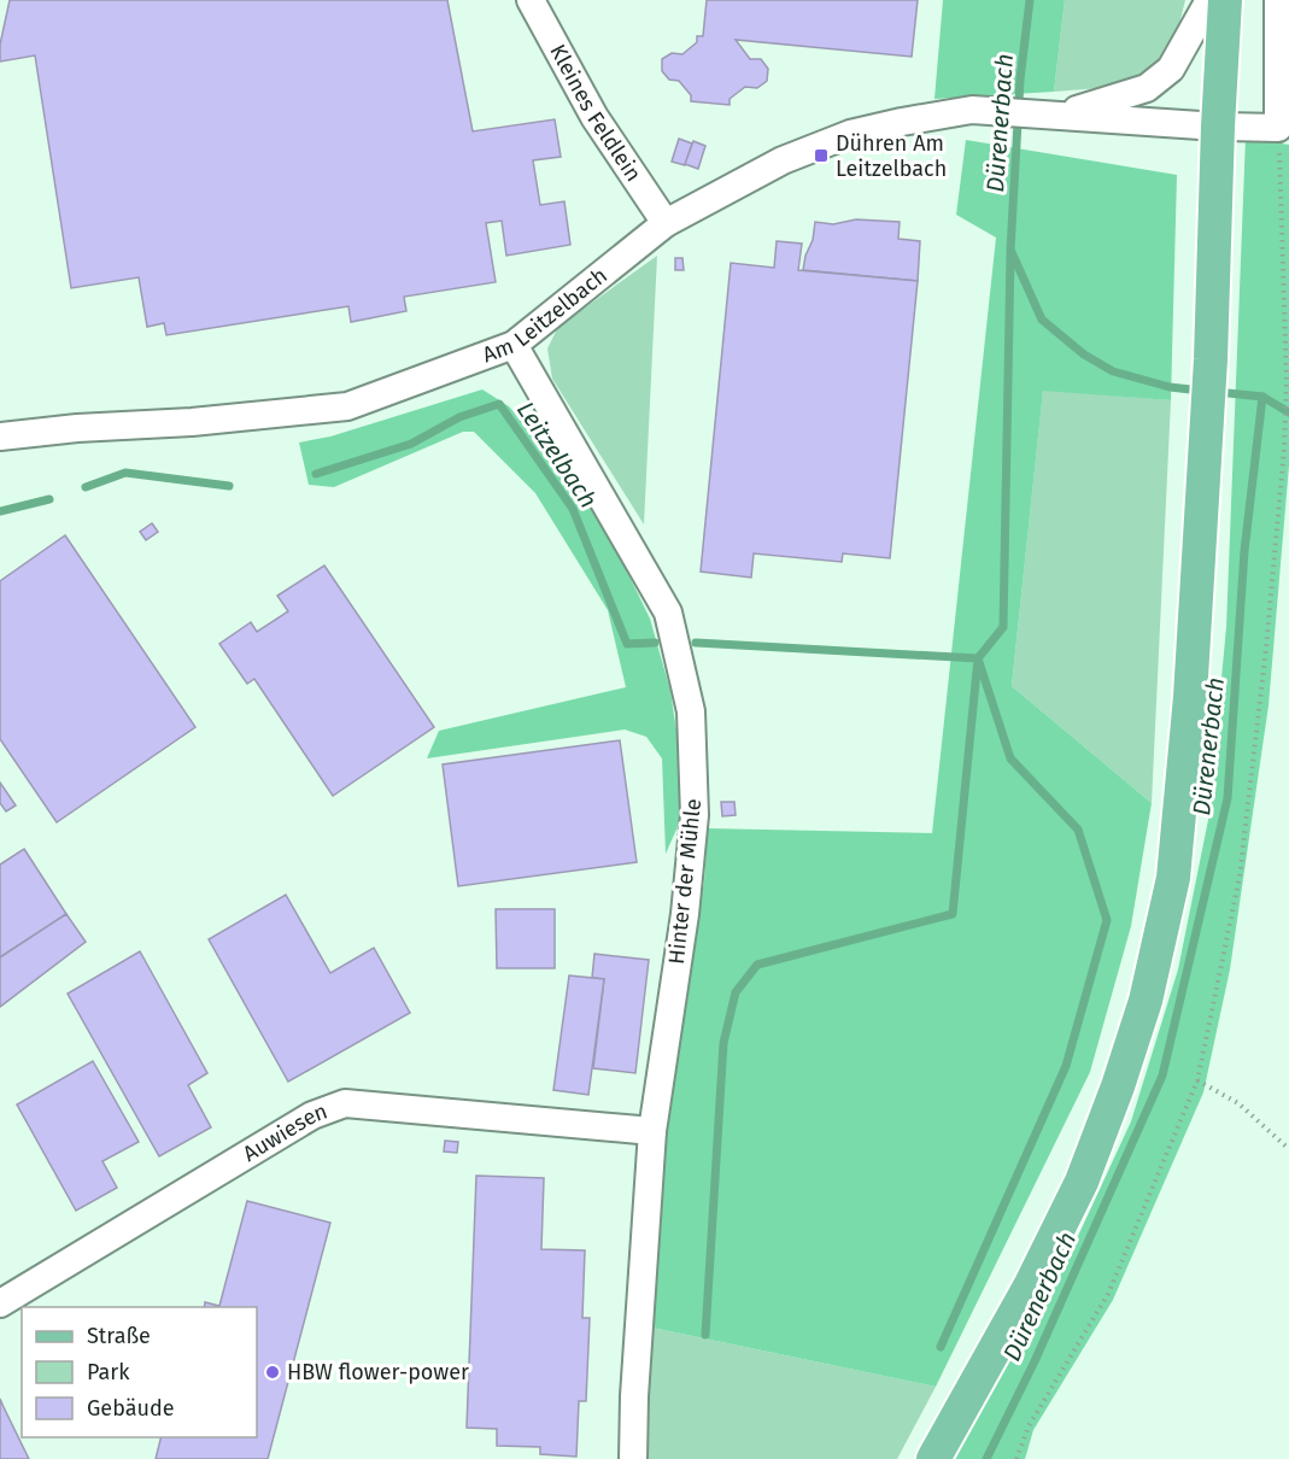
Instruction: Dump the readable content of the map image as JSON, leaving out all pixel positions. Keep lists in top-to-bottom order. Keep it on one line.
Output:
{"streets":{"street":["Kleines Feldlein","Am Leitzelbach","Hinter der Mühle","Auwiesen"]},"crossings":[["Kleines Feldlein","Am Leitzelbach"],["Am Leitzelbach","Hinter der Mühle"],["Hinter der Mühle","Auwiesen"]],"water":["Dürenerbach","Leitzelbach"],"places":{"transit":["Dühren Am Leitzelbach"],"other":["HBW flower-power"]},"legend":["Straße","Park","Gebäude"]}
